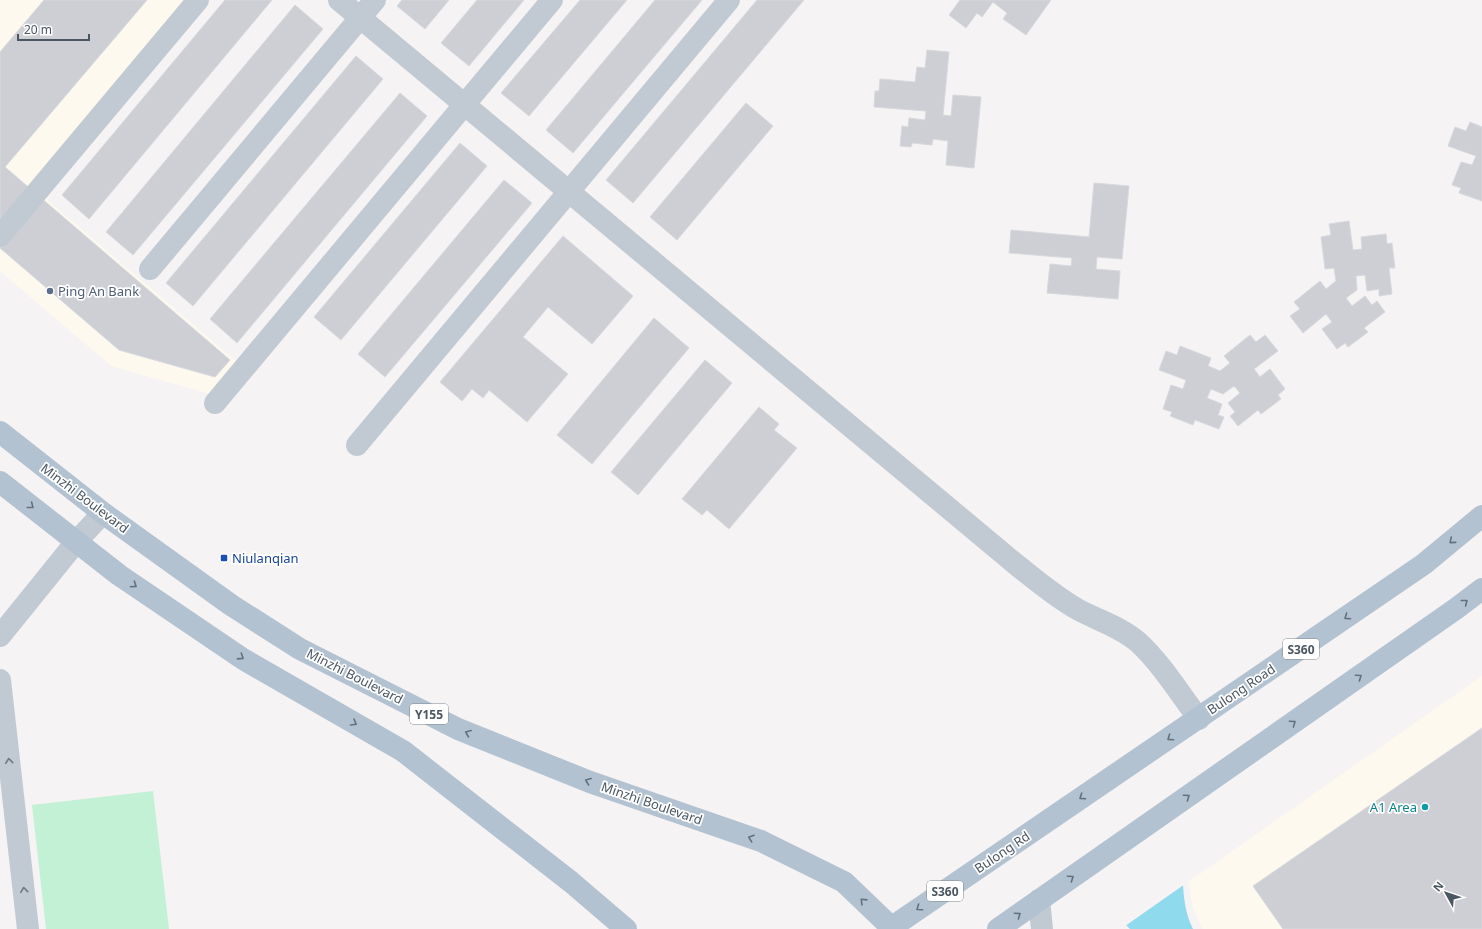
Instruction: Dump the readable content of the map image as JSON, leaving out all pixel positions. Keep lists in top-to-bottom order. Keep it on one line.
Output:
{"streets":{"main road":["Minzhi Boulevard","S360","Bulong Road","Y155","Bulong Rd"]},"crossings":[["Minzhi Boulevard","Bulong Rd"],["Bulong Road","Bulong Rd"]],"places":{"other":["Ping An Bank","A1 Area"],"transit":["Niulanqian"]},"scale_bar":"20 m","north":"top left"}
